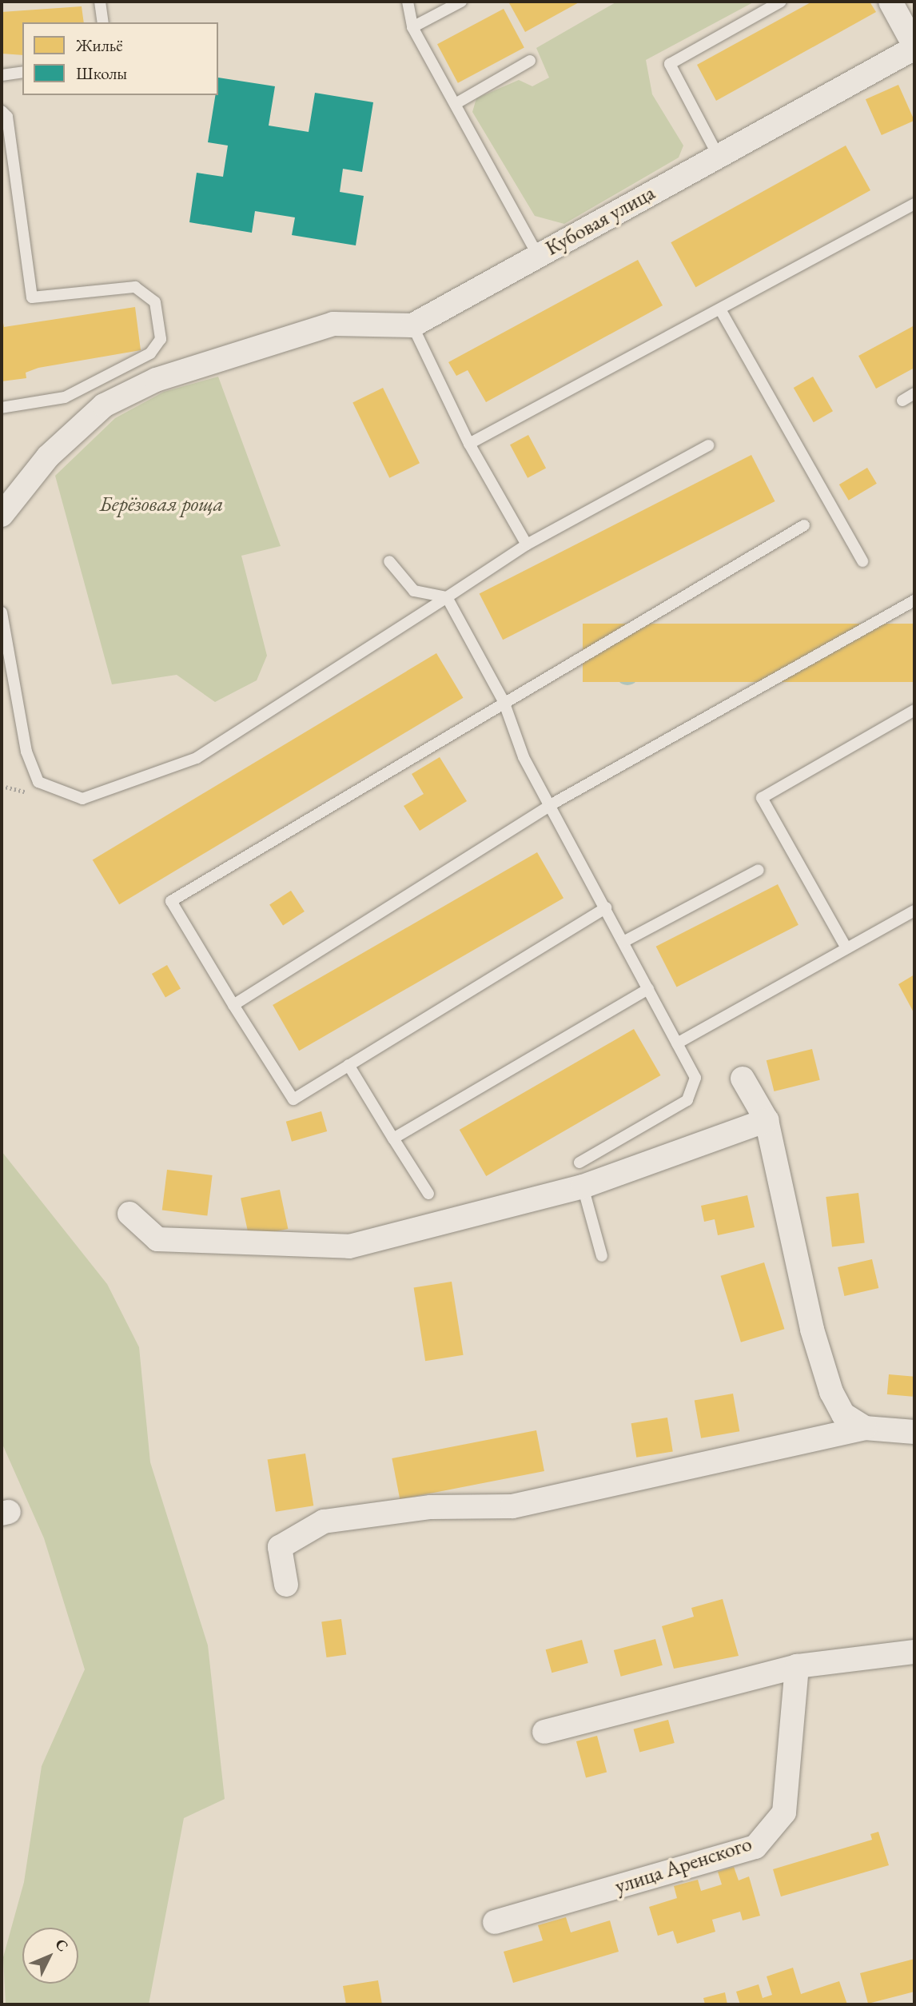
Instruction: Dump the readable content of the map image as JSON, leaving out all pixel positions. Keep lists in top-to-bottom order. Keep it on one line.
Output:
{"streets":{"street":["Кубовая улица","улица Аренского"]},"parks":["Берёзовая роща"],"legend":["Жильё","Школы"],"north":"top right"}
